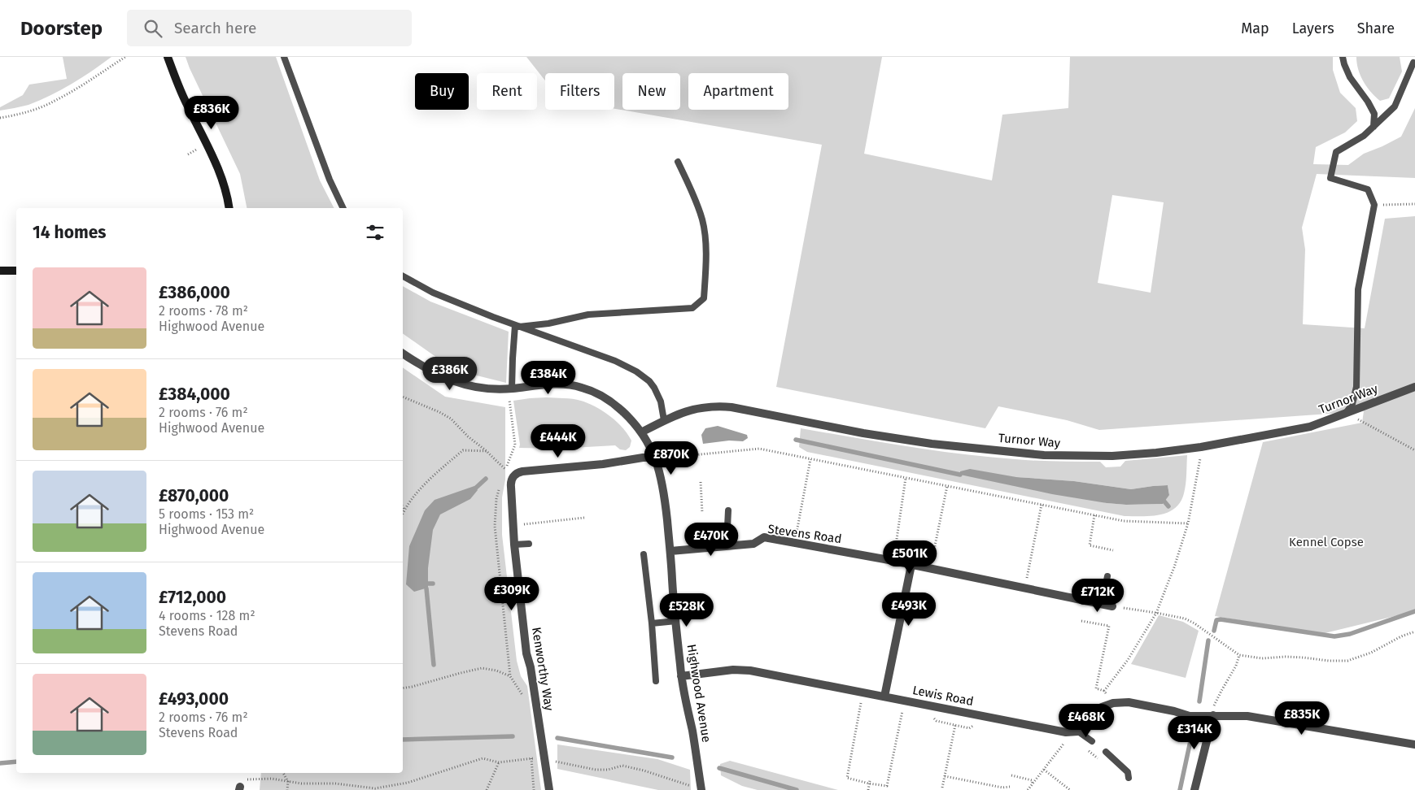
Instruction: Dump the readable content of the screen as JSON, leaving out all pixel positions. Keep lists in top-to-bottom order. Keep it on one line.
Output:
{"streets":{"street":["Turnor Way","Stevens Road","Kenworthy Way","Highwood Avenue","Lewis Road"]},"crossings":[["Turnor Way","Highwood Avenue"],["Stevens Road","Highwood Avenue"],["Highwood Avenue","Lewis Road"]],"parks":["Kennel Copse"],"page":{"header":"Doorstep","search":"Search here","nav":["Map","Layers","Share"],"chip":["Buy","Rent","Filters","New","Apartment"],"price":["£836K","£386K","£384K","£444K","£870K","£470K","£501K","£309K","£712K","£493K","£528K","£835K","£468K","£314K"],"heading":"14 homes","list":[{"name":"£386,000","note":"2 rooms · 78 m² · Highwood Avenue"},{"name":"£384,000","note":"2 rooms · 76 m² · Highwood Avenue"},{"name":"£870,000","note":"5 rooms · 153 m² · Highwood Avenue"},{"name":"£712,000","note":"4 rooms · 128 m² · Stevens Road"},{"name":"£493,000","note":"2 rooms · 76 m² · Stevens Road"}]}}
